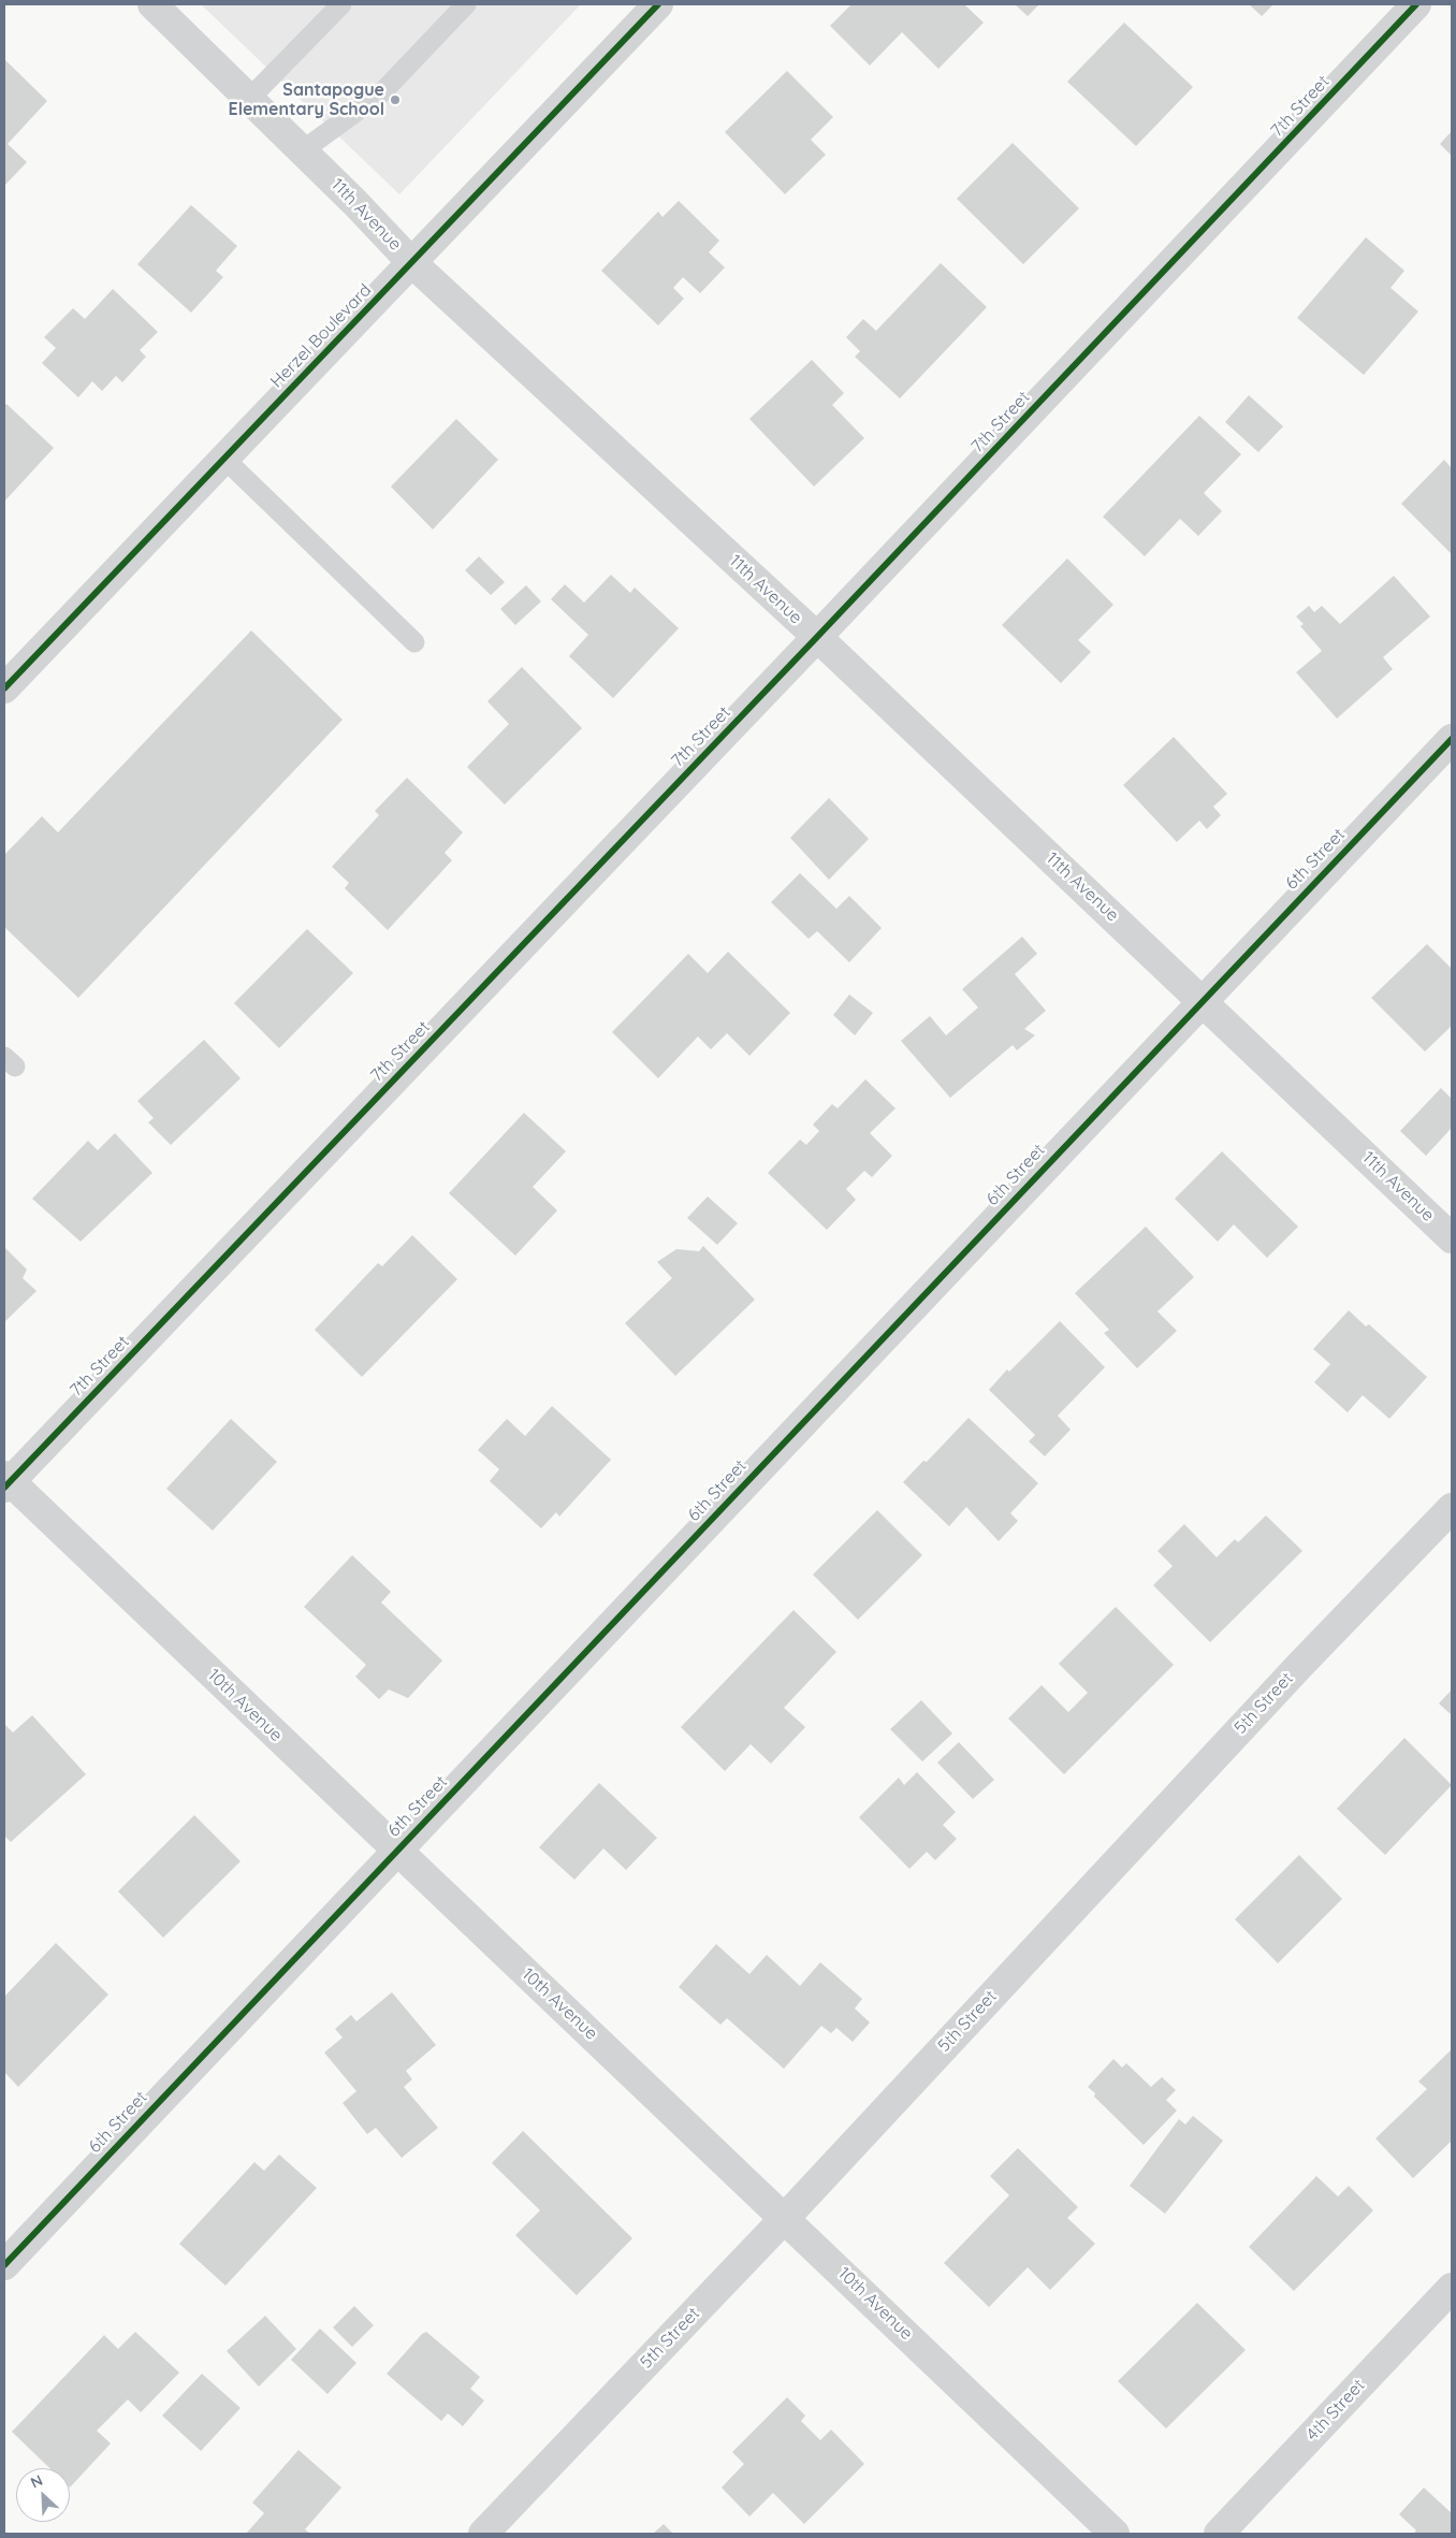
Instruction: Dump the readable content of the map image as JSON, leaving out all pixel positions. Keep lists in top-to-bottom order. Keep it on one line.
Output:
{"streets":{"street":["7th Street","11th Avenue","Herzel Boulevard","6th Street","5th Street","10th Avenue","4th Street"]},"crossings":[["7th Street","11th Avenue"],["7th Street","10th Avenue"],["11th Avenue","Herzel Boulevard"],["11th Avenue","6th Street"],["6th Street","10th Avenue"],["5th Street","10th Avenue"]],"places":["Santapogue Elementary School"],"north":"top left"}
